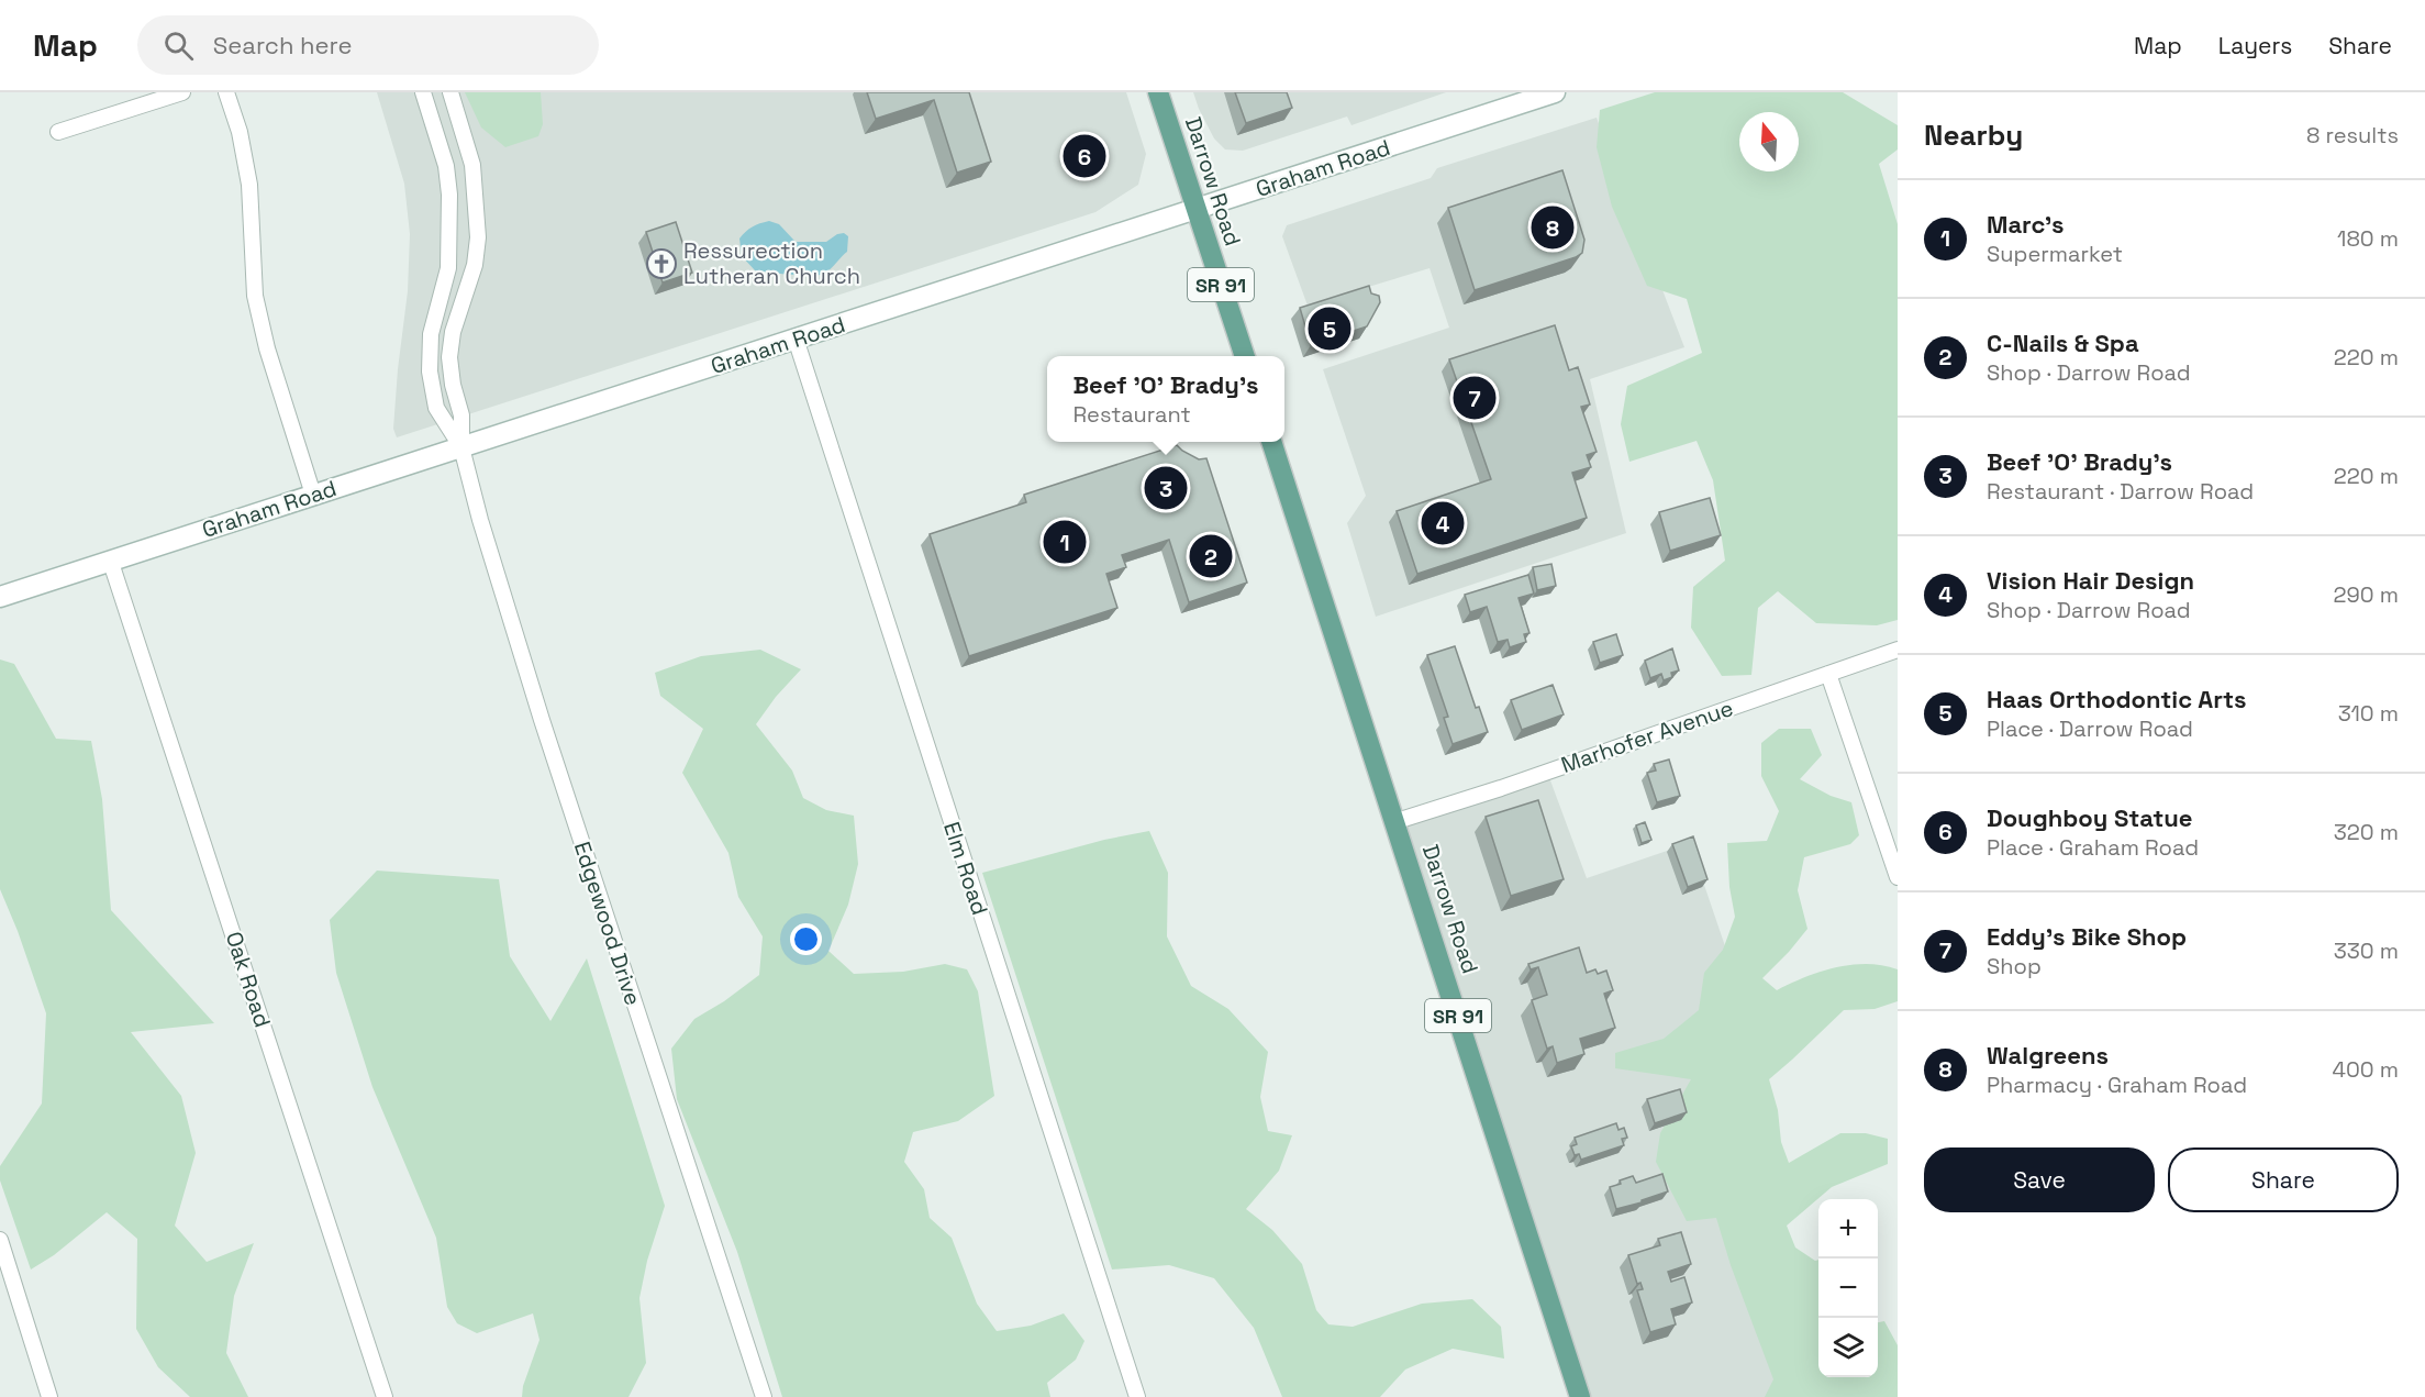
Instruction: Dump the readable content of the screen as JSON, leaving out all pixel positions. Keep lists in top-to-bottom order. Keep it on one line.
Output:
{"streets":{"main road":["Graham Road","Darrow Road","SR 91"],"street":["Marhofer Avenue","Elm Road","Edgewood Drive","Oak Road"]},"crossings":[["Graham Road","Darrow Road"],["Graham Road","Elm Road"],["Graham Road","Edgewood Drive"],["Graham Road","Oak Road"],["Darrow Road","Marhofer Avenue"]],"places":{"church":["Ressurection Lutheran Church"]},"north":"top","page":{"header":"Map","search":"Search here","nav":["Map","Layers","Share"],"heading":["Nearby","8 results"],"pins":["6","8","5","7","3","4","1","2"],"list":[{"mark":"1","name":"Marc's","note":"Supermarket","value":"180 m"},{"mark":"2","name":"C-Nails & Spa","note":"Shop · Darrow Road","value":"220 m"},{"mark":"3","name":"Beef 'O' Brady's","note":"Restaurant · Darrow Road","value":"220 m"},{"mark":"4","name":"Vision Hair Design","note":"Shop · Darrow Road","value":"290 m"},{"mark":"5","name":"Haas Orthodontic Arts","note":"Place · Darrow Road","value":"310 m"},{"mark":"6","name":"Doughboy Statue","note":"Place · Graham Road","value":"320 m"},{"mark":"7","name":"Eddy's Bike Shop","note":"Shop","value":"330 m"},{"mark":"8","name":"Walgreens","note":"Pharmacy · Graham Road","value":"400 m"}],"popup":["Beef 'O' Brady's","Restaurant"],"buttons":["Save","Share"],"map_buttons":["+","−"]}}
